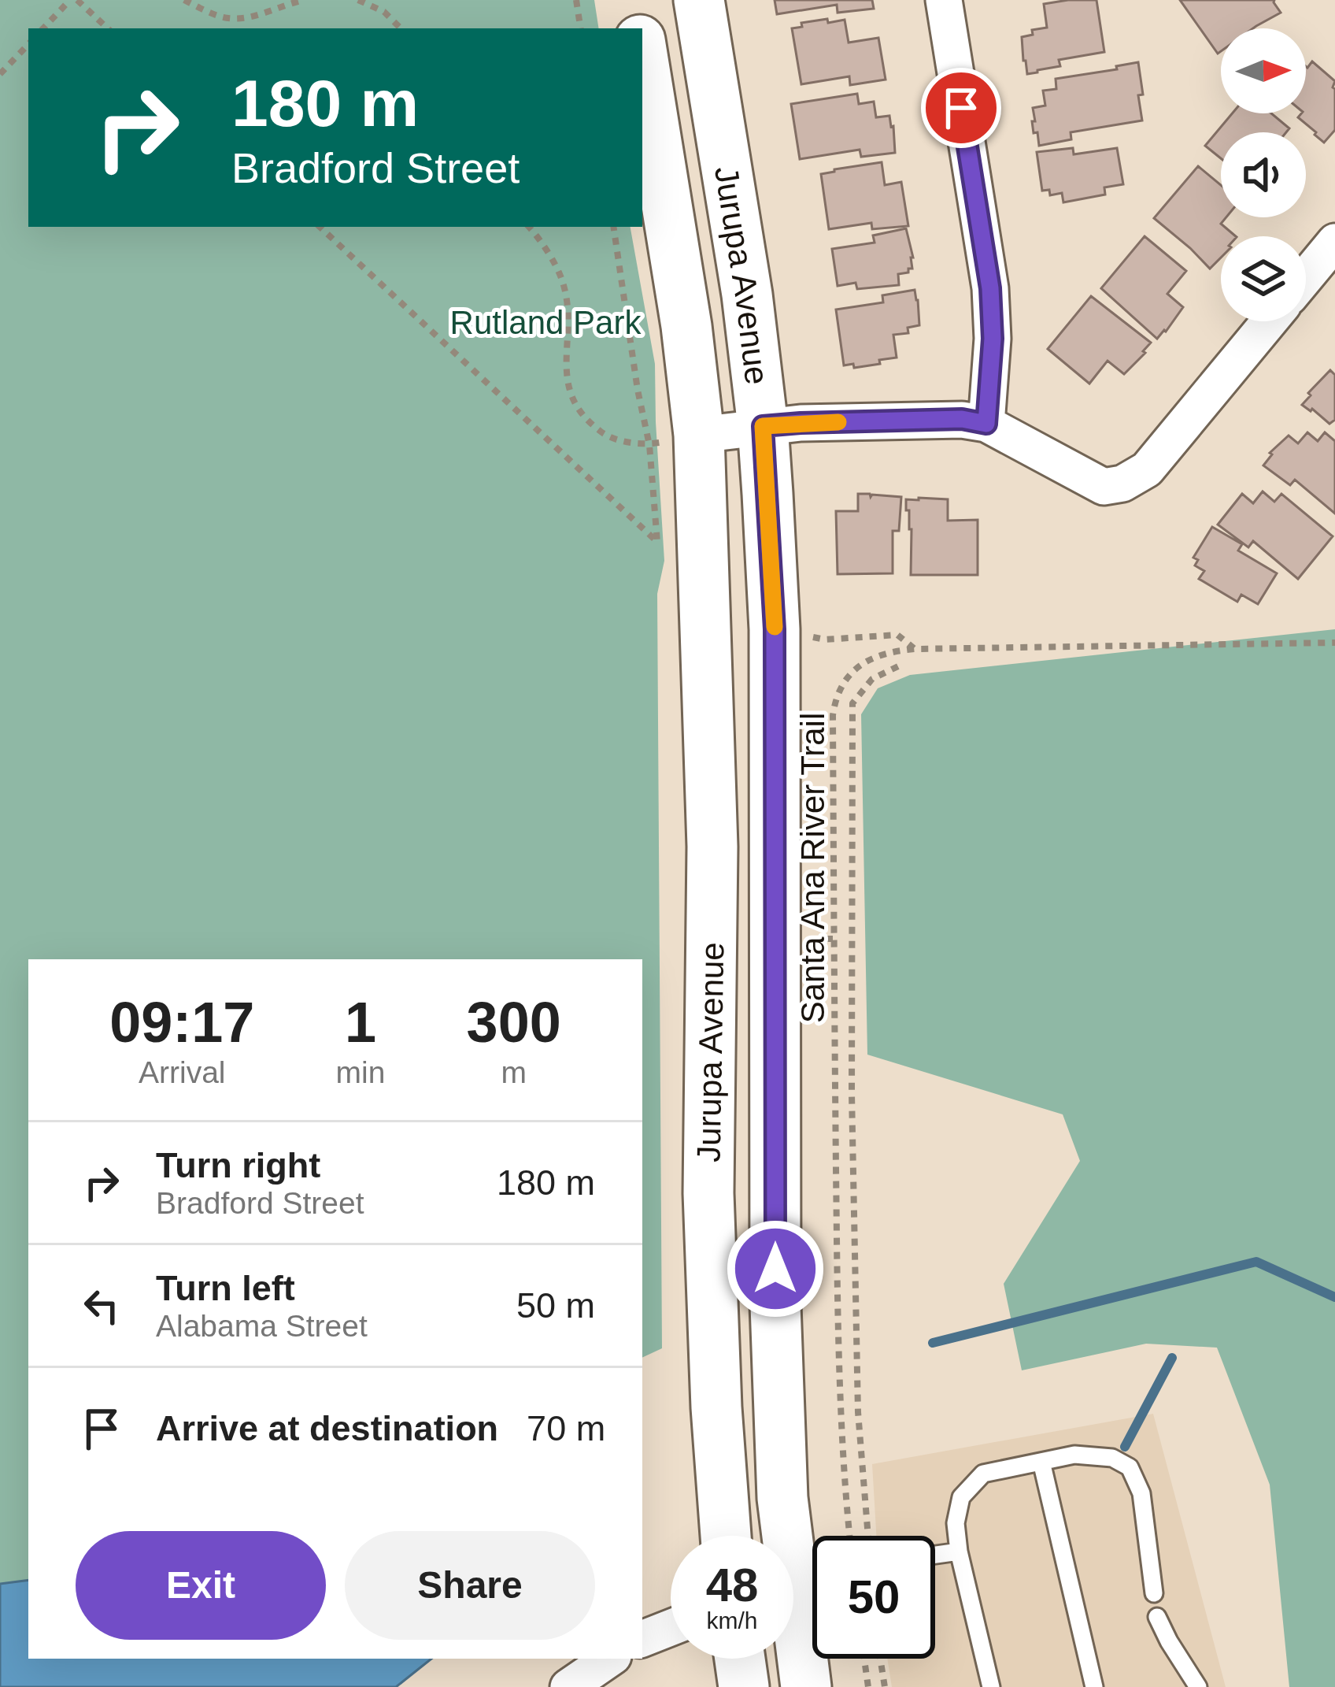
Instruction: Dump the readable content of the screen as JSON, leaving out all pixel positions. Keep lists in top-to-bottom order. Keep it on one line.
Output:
{"streets":{"main road":["Jurupa Avenue"],"path":["Santa Ana River Trail"]},"parks":["Rutland Park"],"north":"right","page":{"turn":["180 m","Bradford Street"],"eta":["09:17","Arrival","1","min","300","m"],"list":[{"name":"Turn right","note":"Bradford Street","value":"180 m"},{"name":"Turn left","note":"Alabama Street","value":"50 m"},{"name":"Arrive at destination","value":"70 m"}],"buttons":["Exit","Share"],"speed":"48 km/h","limit":"50"}}
